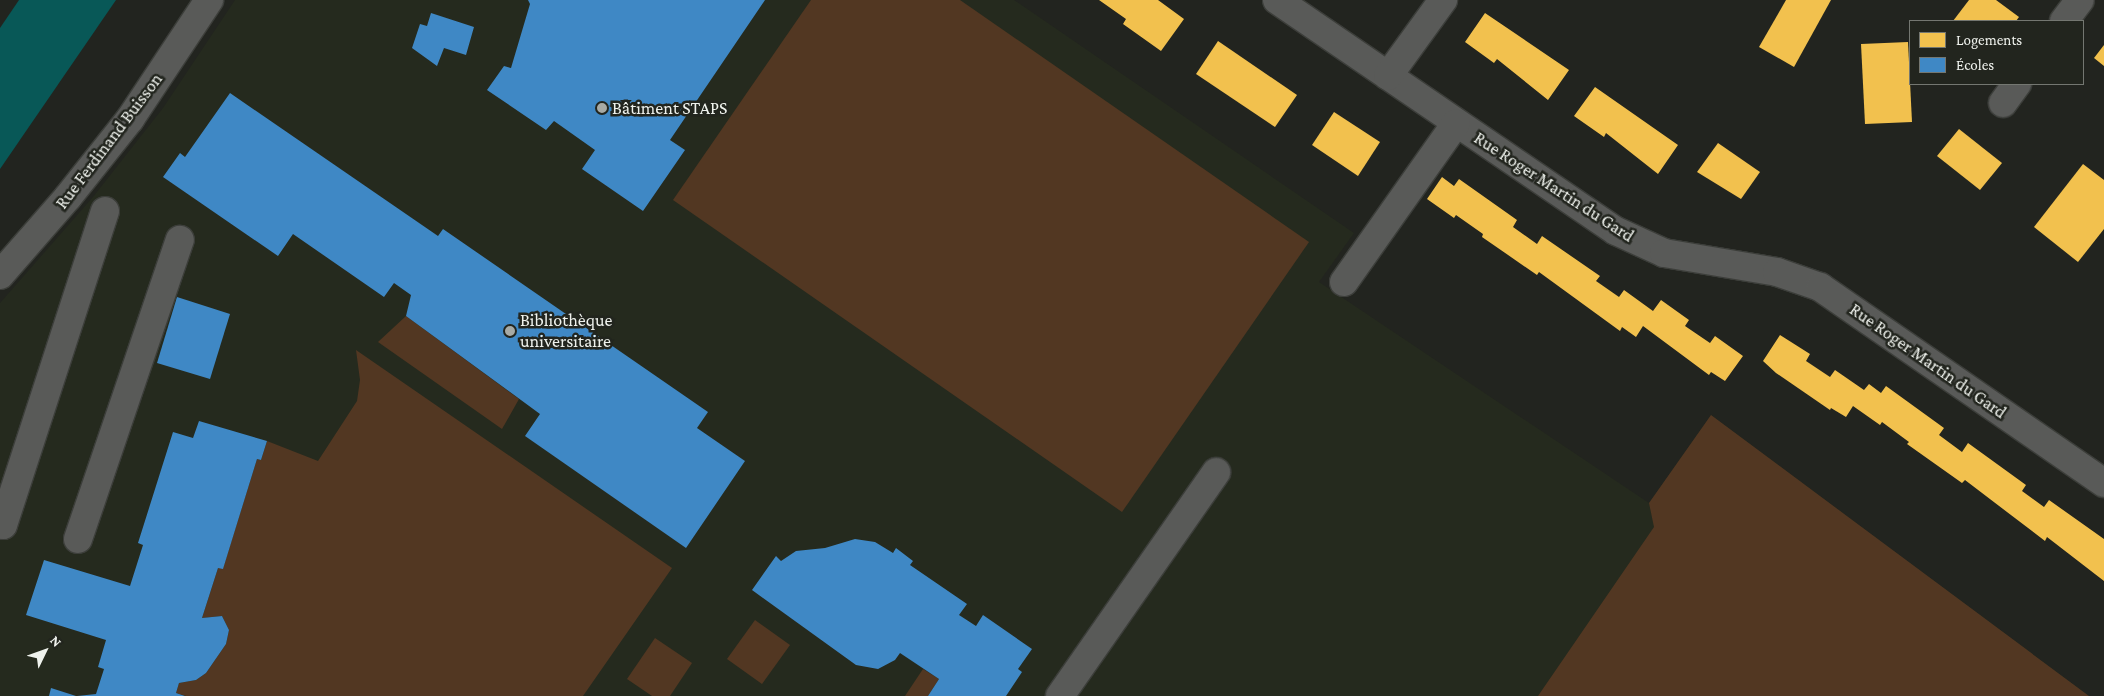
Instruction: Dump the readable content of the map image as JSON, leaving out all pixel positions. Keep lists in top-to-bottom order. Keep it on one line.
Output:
{"streets":{"street":["Rue Ferdinand Buisson","Rue Roger Martin du Gard"]},"places":["Bâtiment STAPS","Bibliothèque universitaire"],"legend":["Logements","Écoles"],"north":"top right"}
